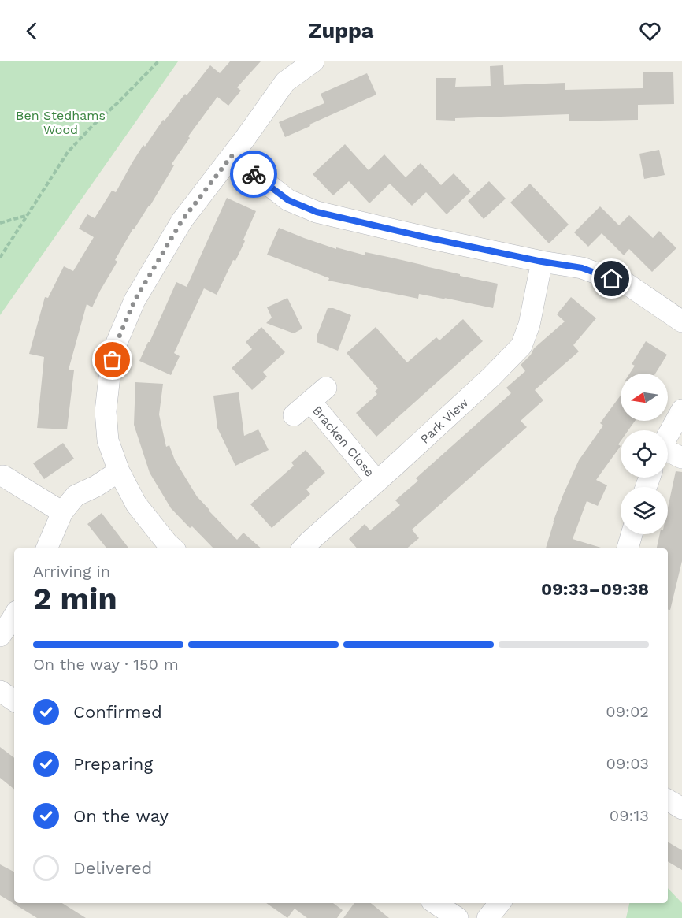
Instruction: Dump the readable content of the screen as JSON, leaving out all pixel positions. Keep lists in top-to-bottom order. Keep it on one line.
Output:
{"streets":{"street":["Park View","Bracken Close"]},"crossings":[["Park View","Bracken Close"]],"parks":["Ben Stedhams Wood"],"north":"left","page":{"header":"Zuppa","heading":["2 min","Arriving in","09:33–09:38"],"bar":"On the way · 150 m","list":[["Confirmed","09:02"],["Preparing","09:03"],["On the way","09:13"],"Delivered"]}}
